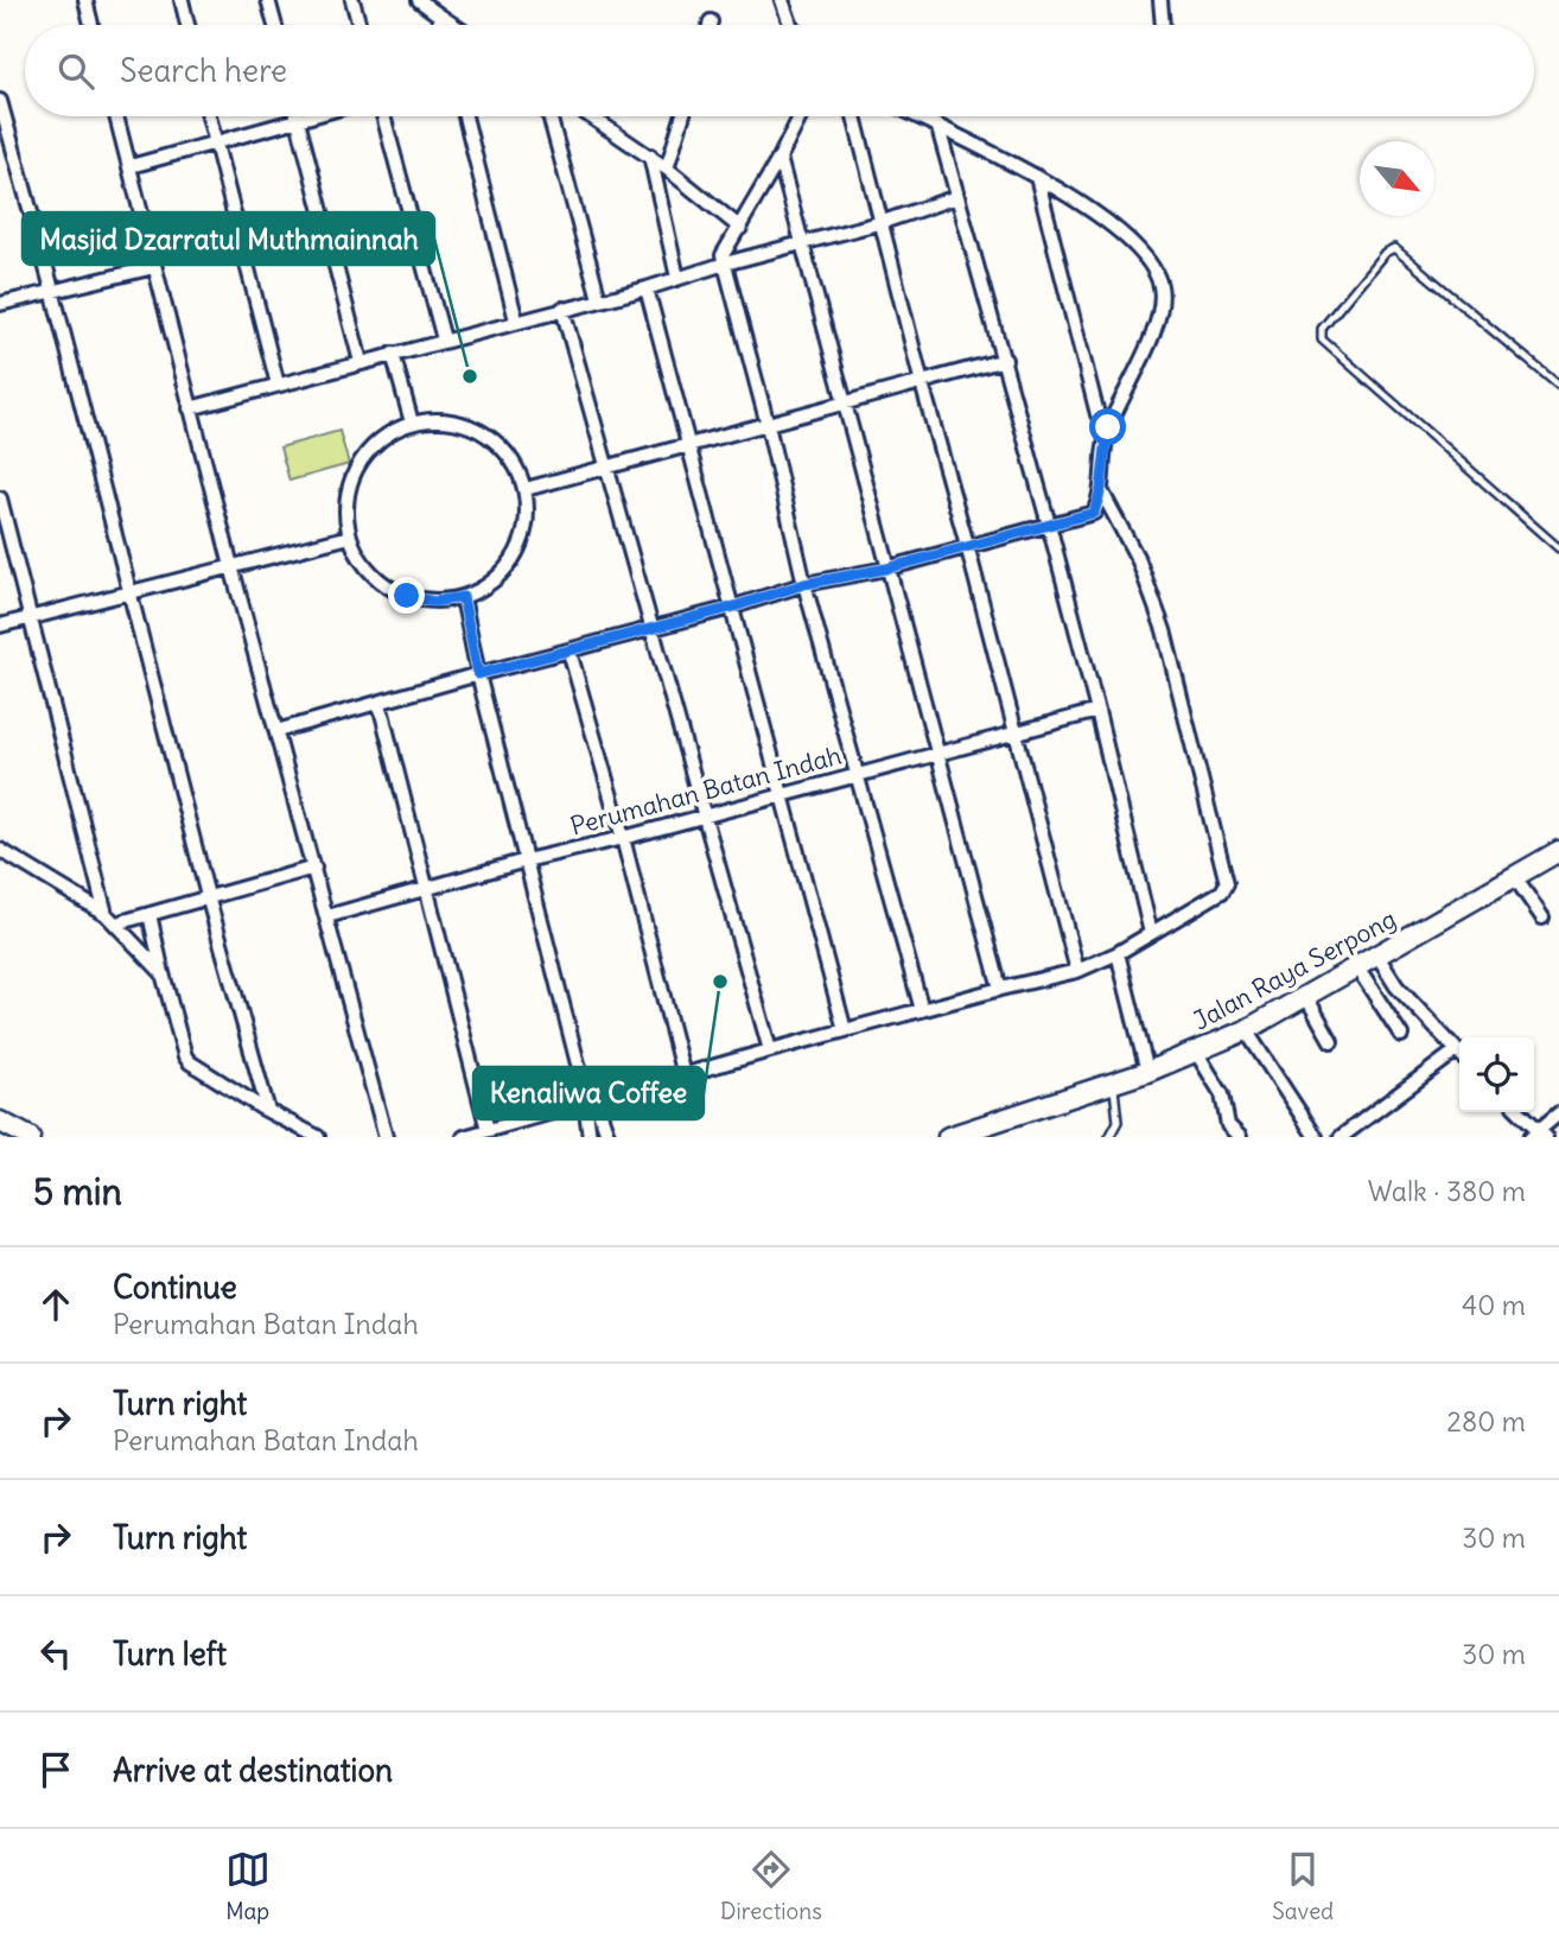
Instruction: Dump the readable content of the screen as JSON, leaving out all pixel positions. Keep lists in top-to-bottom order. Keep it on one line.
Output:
{"streets":{"main road":["Jalan Raya Serpong"],"street":["Perumahan Batan Indah"]},"places":["Masjid Dzarratul Muthmainnah","Kenaliwa Coffee"],"north":"bottom right","page":{"search":"Search here","heading":["5 min","Walk · 380 m"],"list":[["Continue","Perumahan Batan Indah","40 m"],["Turn right","Perumahan Batan Indah","280 m"],["Turn right","30 m"],["Turn left","30 m"],"Arrive at destination"],"nav":["Map","Directions","Saved"]}}
